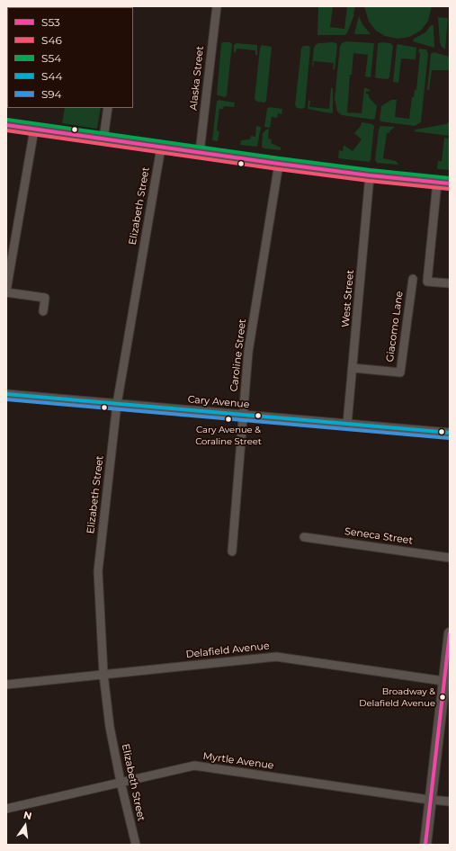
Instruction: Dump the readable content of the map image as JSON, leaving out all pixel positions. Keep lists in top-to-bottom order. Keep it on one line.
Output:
{"streets":{"street":["Alaska Street","Elizabeth Street","West Street","Giacomo Lane","Caroline Street","Cary Avenue","Seneca Street","Delafield Avenue","Myrtle Avenue"]},"crossings":[["Elizabeth Street","Cary Avenue"],["Elizabeth Street","Delafield Avenue"],["Elizabeth Street","Myrtle Avenue"],["West Street","Giacomo Lane"],["West Street","Cary Avenue"],["Caroline Street","Cary Avenue"]],"places":["Cary Avenue & Coraline Street","Broadway & Delafield Avenue"],"lines":["transit line S54","transit line S53","transit line S46","transit line S44","transit line S94"],"legend":["S53","S46","S54","S44","S94"],"north":"top"}
